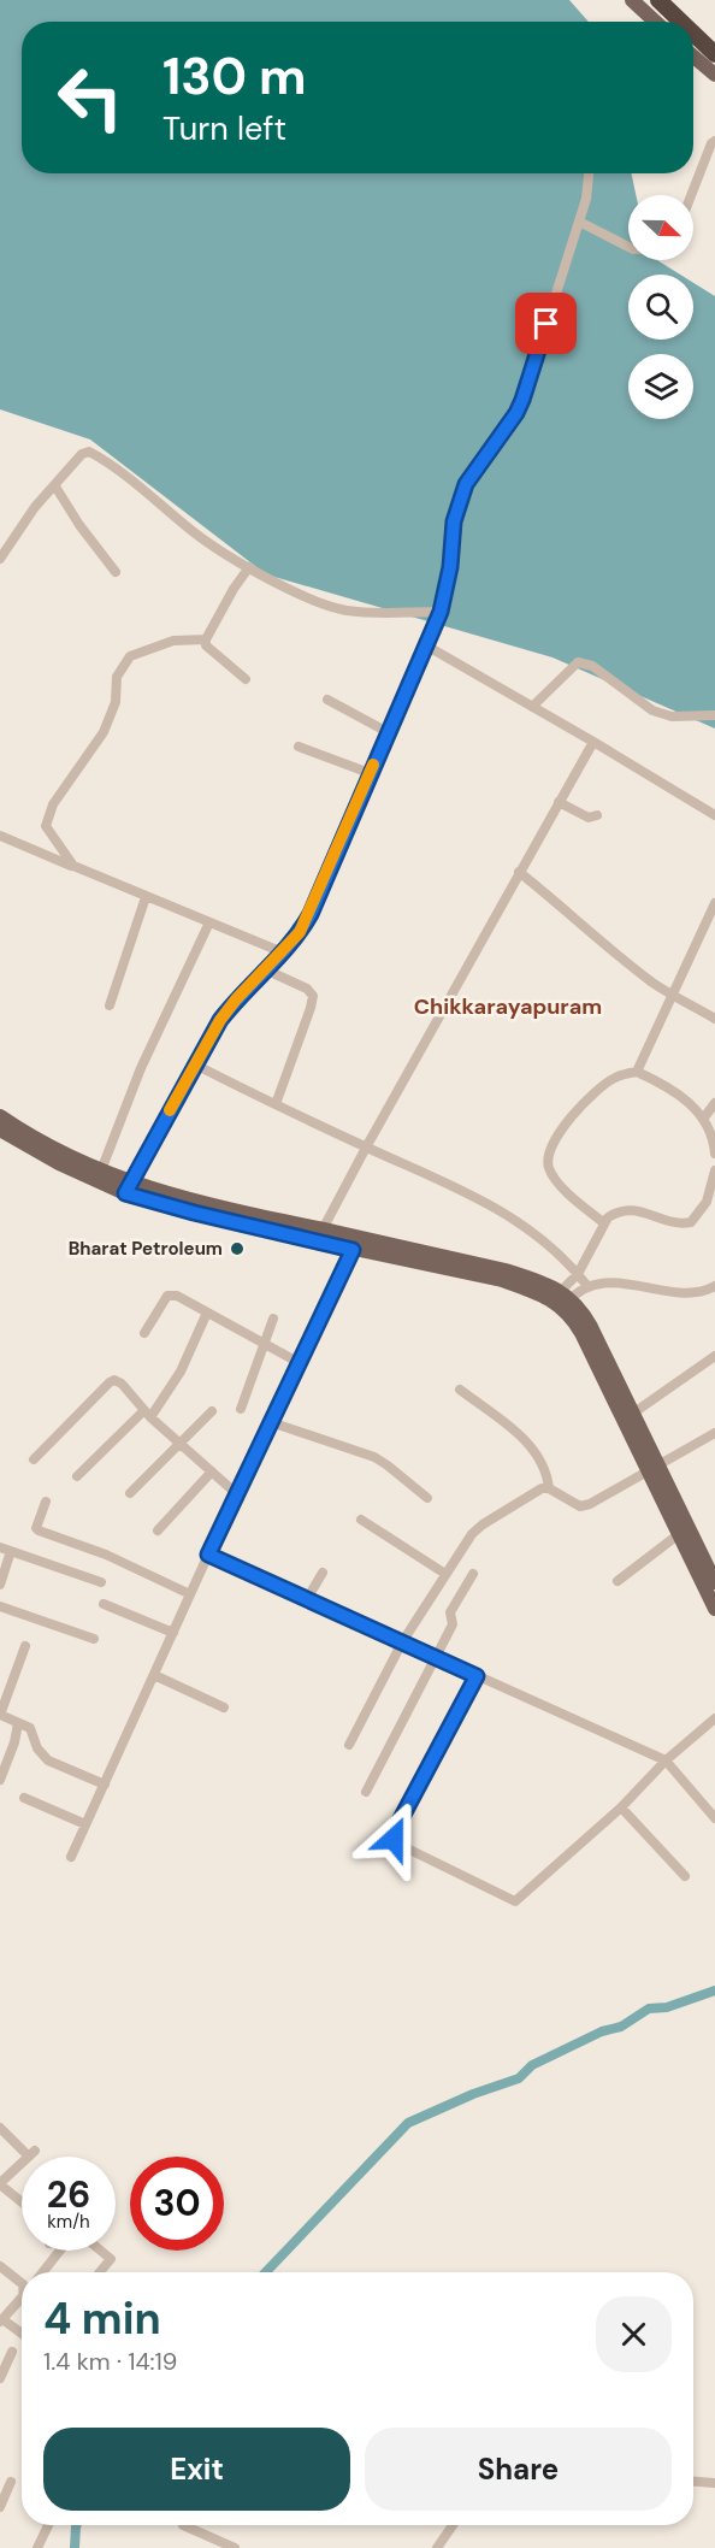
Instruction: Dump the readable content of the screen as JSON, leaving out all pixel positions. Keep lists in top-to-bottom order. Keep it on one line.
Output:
{"districts":["Chikkarayapuram"],"places":["Bharat Petroleum"],"north":"right","page":{"turn":["130 m","Turn left"],"speed":"26 km/h","limit":"30","heading":["4 min","1.4 km · 14:19"],"buttons":["Exit","Share"]}}
